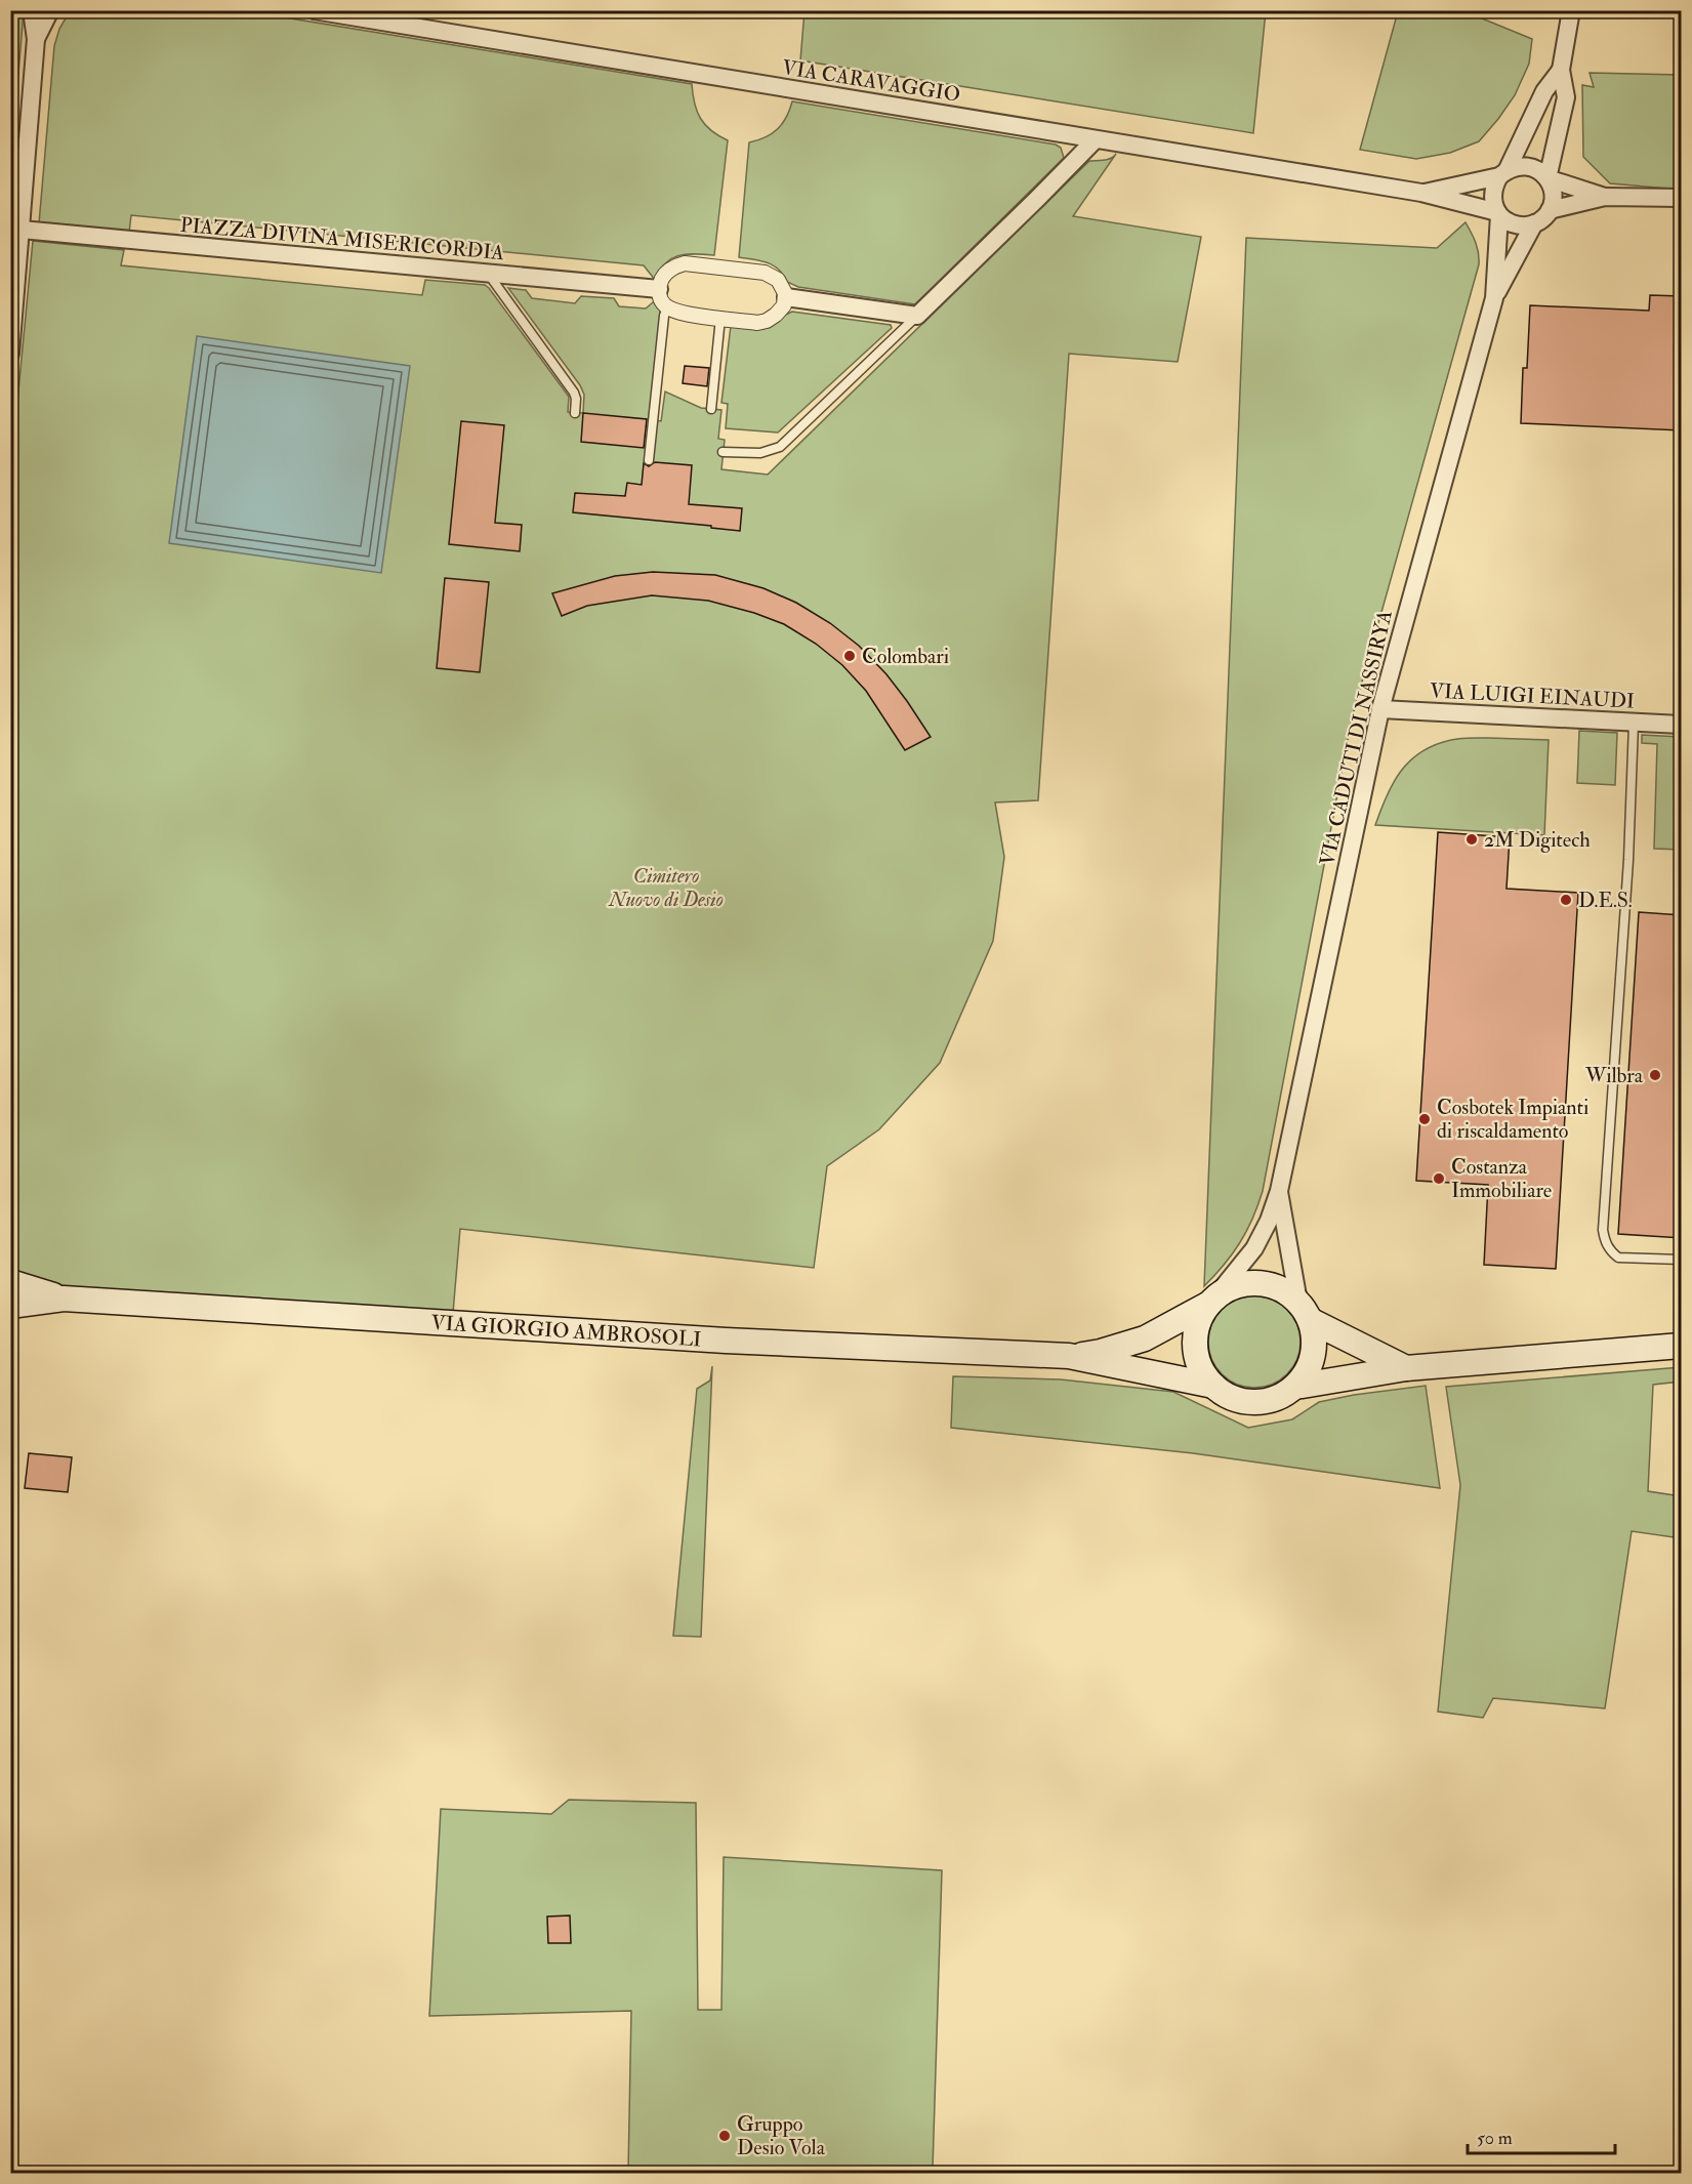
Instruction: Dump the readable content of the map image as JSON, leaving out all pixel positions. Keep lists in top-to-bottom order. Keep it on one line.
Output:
{"streets":{"main road":["VIA GIORGIO AMBROSOLI"],"street":["VIA CARAVAGGIO","PIAZZA DIVINA MISERICORDIA","VIA LUIGI EINAUDI","VIA CADUTI DI NASSIRYA"]},"crossings":[["VIA CARAVAGGIO","VIA CADUTI DI NASSIRYA"],["VIA LUIGI EINAUDI","VIA CADUTI DI NASSIRYA"],["VIA CADUTI DI NASSIRYA","VIA GIORGIO AMBROSOLI"]],"parks":["Cimitero Nuovo di Desio"],"places":["Colombari","2M Digitech","D.E.S.","Wilbra","Cosbotek Impianti di riscaldamento","Costanza Immobiliare","Gruppo Desio Vola"],"scale_bar":"50 m"}
